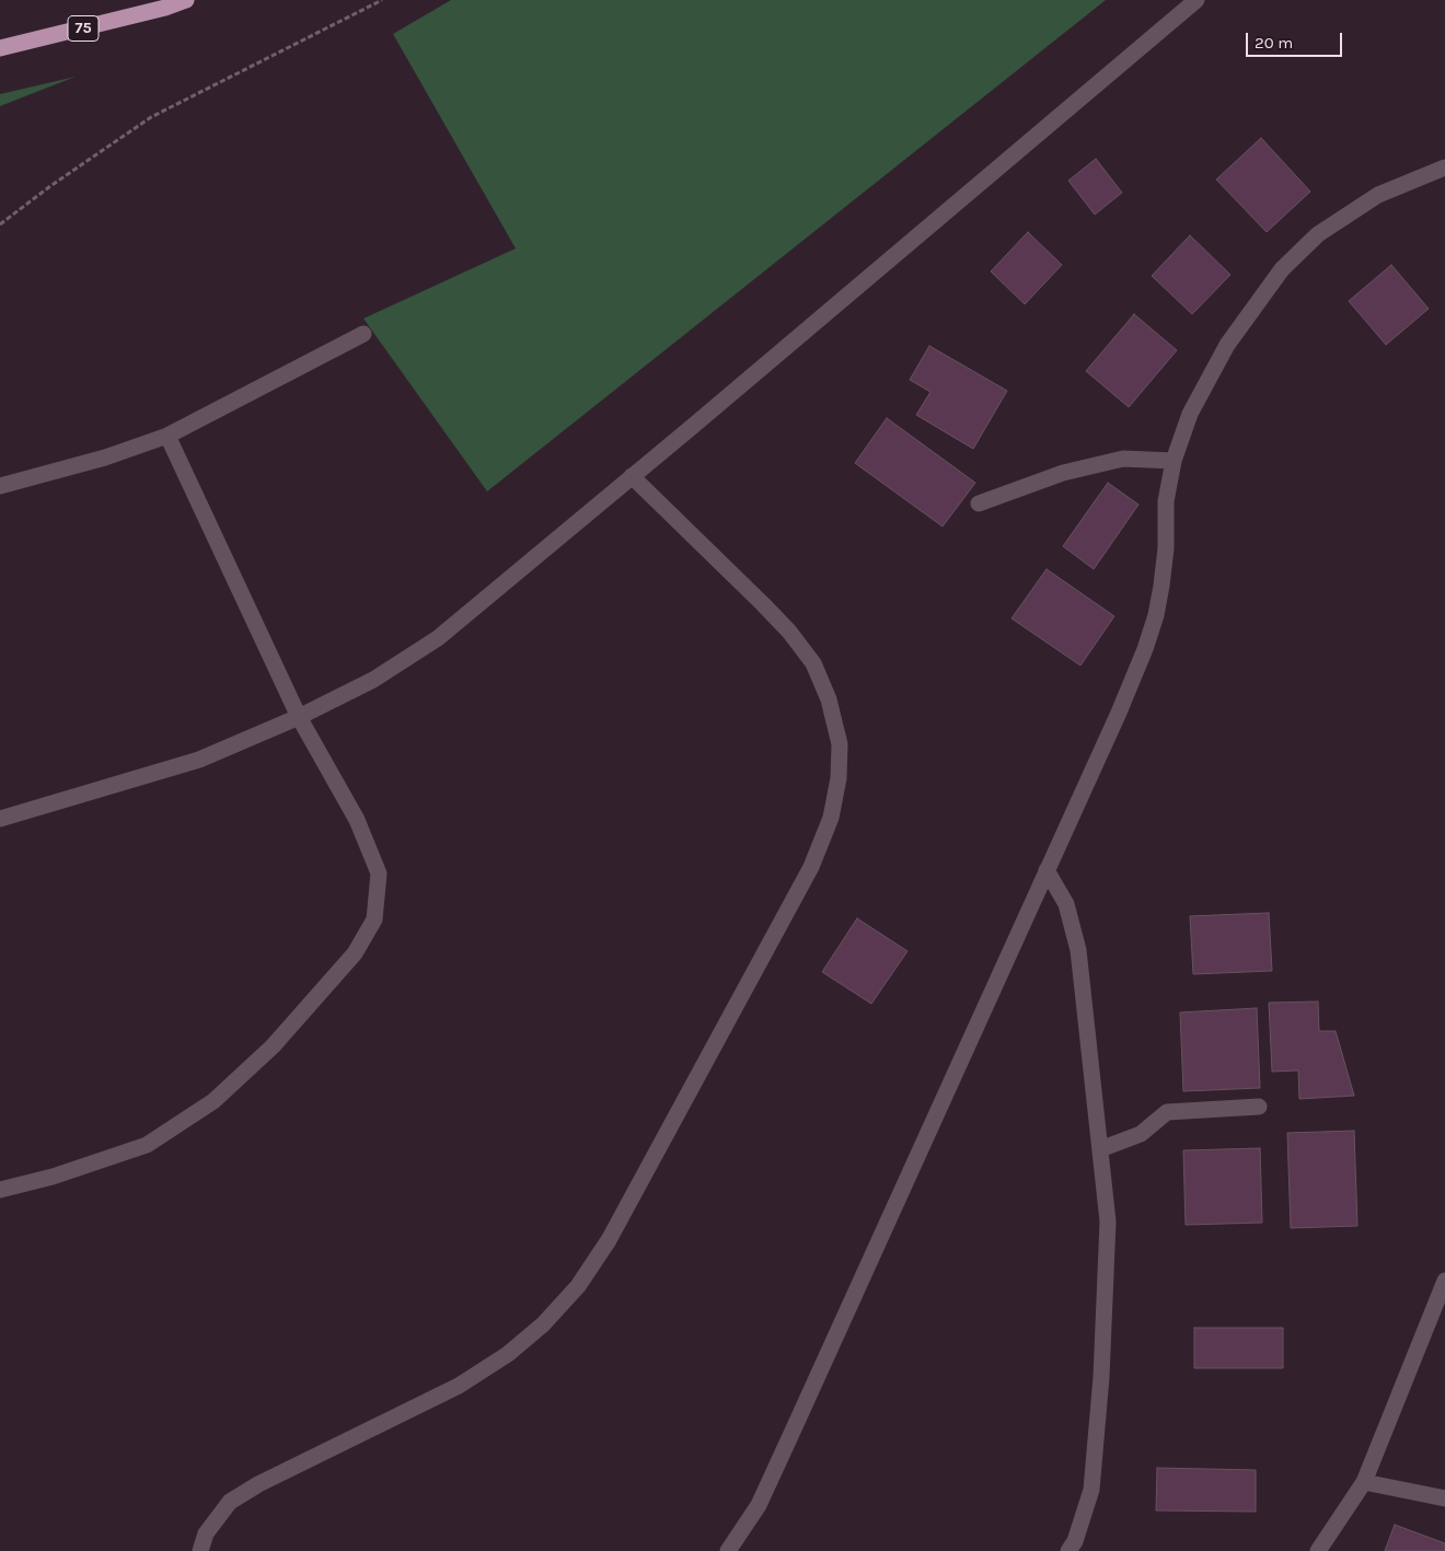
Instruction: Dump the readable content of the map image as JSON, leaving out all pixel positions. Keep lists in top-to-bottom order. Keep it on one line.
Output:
{"streets":{"highway":["75"]},"scale_bar":"20 m"}
